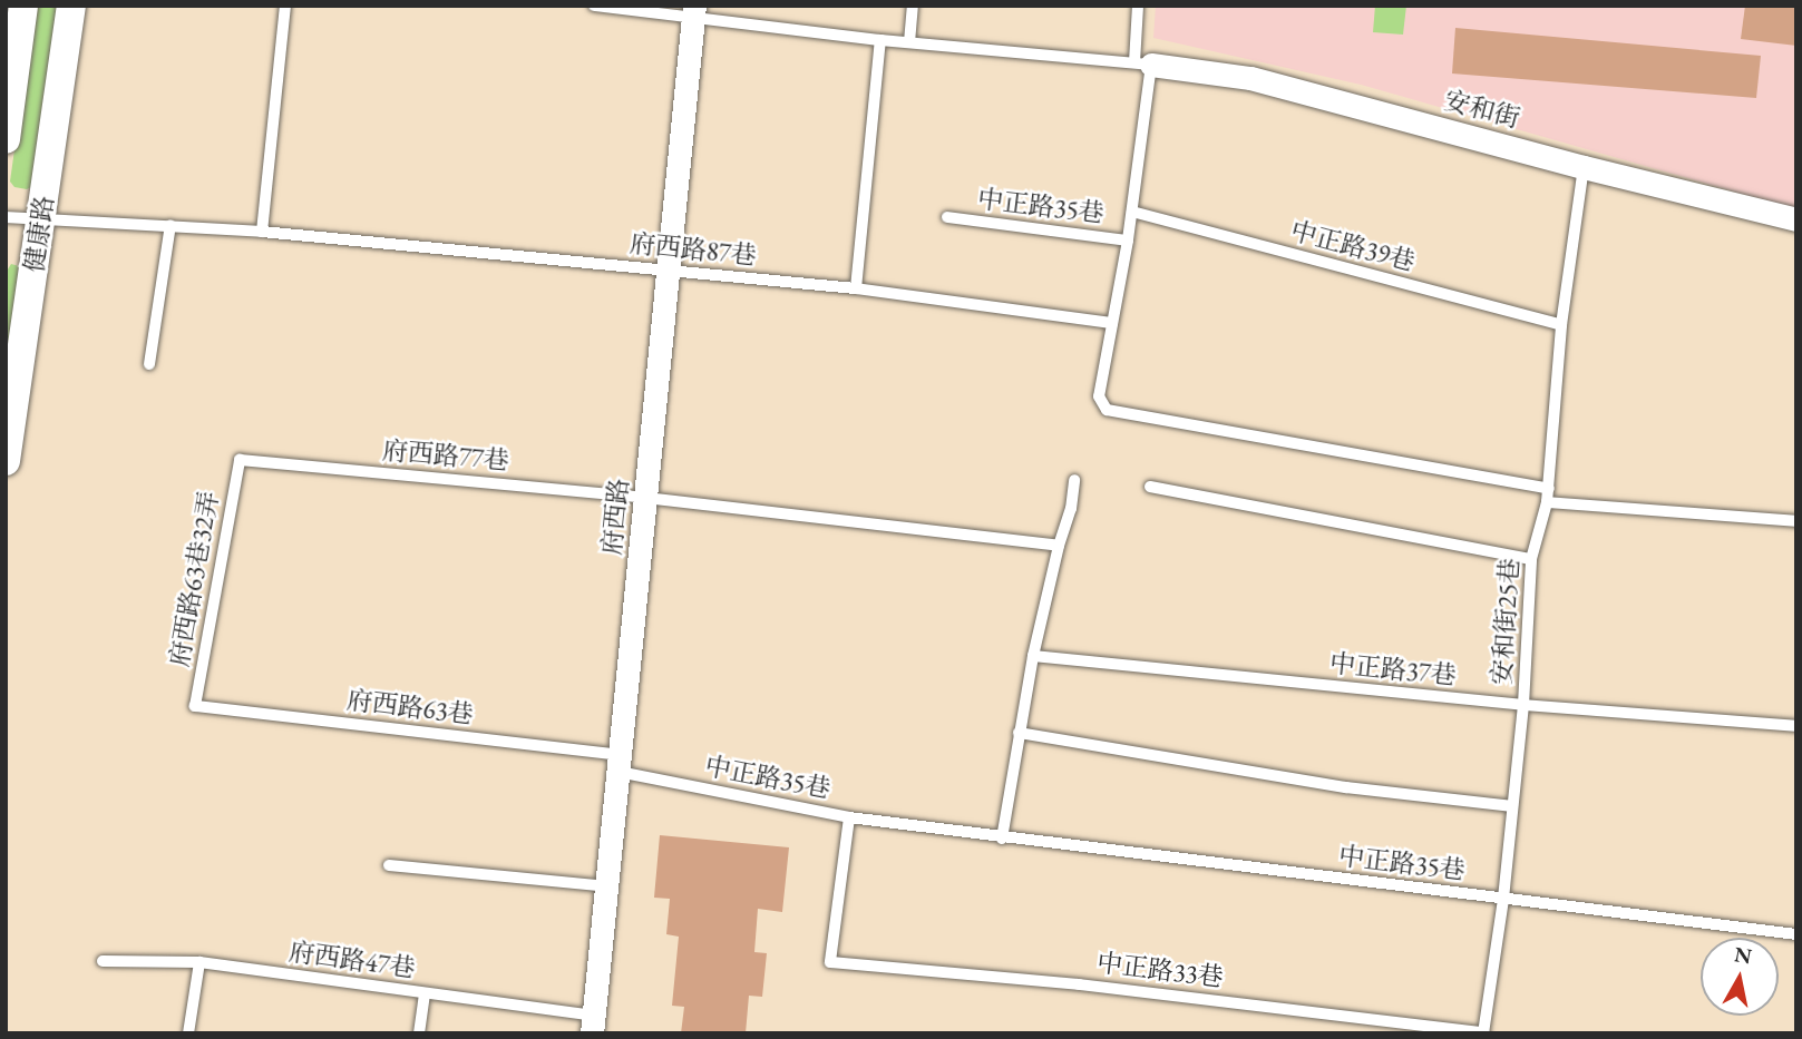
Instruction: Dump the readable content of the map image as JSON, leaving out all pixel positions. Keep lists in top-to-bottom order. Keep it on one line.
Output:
{"streets":{"street":["安和街","健康路","府西路"],"lane":["中正路35巷","中正路39巷","府西路87巷","府西路77巷","府西路63巷32弄","安和街25巷","中正路37巷","府西路63巷","府西路47巷","中正路33巷"]},"crossings":[["安和街","安和街25巷"],["中正路35巷","府西路"],["中正路35巷","安和街25巷"],["中正路35巷","府西路63巷"],["中正路35巷","中正路33巷"],["健康路","府西路87巷"],["中正路39巷","安和街25巷"],["府西路87巷","府西路"],["府西路77巷","府西路"],["府西路77巷","府西路63巷32弄"],["府西路","府西路63巷"],["府西路","府西路47巷"],["府西路63巷32弄","府西路63巷"],["安和街25巷","中正路37巷"],["安和街25巷","中正路33巷"]],"north":"top"}
